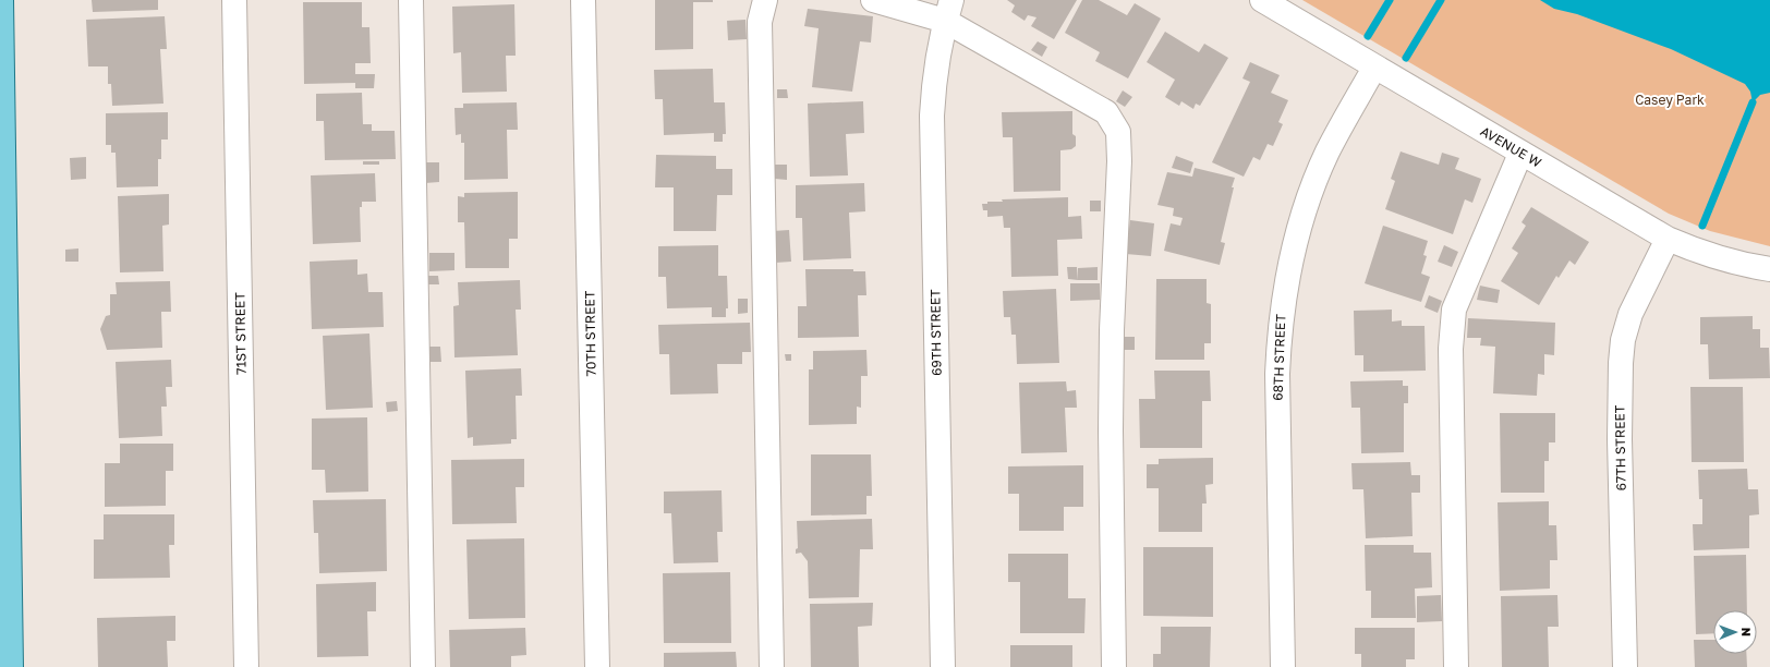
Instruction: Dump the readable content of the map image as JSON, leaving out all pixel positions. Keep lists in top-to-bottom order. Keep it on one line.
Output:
{"streets":{"street":["AVENUE W","69TH STREET","71ST STREET","70TH STREET","68TH STREET","67TH STREET"]},"crossings":[["AVENUE W","68TH STREET"],["AVENUE W","67TH STREET"]],"parks":["Casey Park"],"north":"right"}
